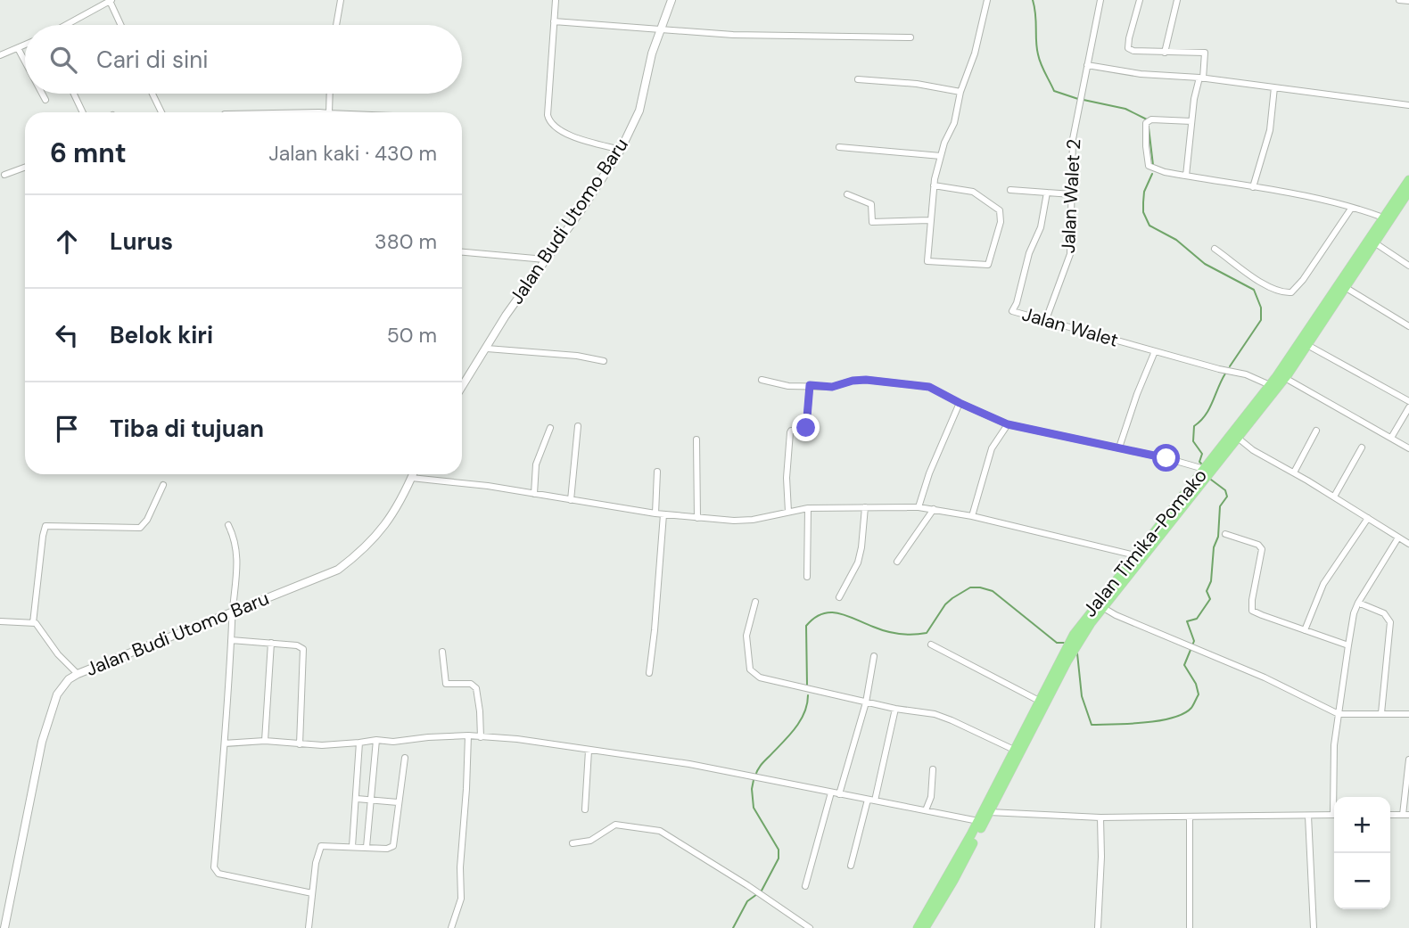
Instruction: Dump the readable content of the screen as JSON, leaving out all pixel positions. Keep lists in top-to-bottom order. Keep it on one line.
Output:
{"streets":{"highway":["Jalan Timika-Pomako"],"street":["Jalan Walet 2","Jalan Budi Utomo Baru","Jalan Walet"]},"crossings":[["Jalan Walet 2","Jalan Walet"],["Jalan Walet","Jalan Timika-Pomako"]],"page":{"search":"Cari di sini","heading":["6 mnt","Jalan kaki · 430 m"],"list":[["Lurus","380 m"],["Belok kiri","50 m"],"Tiba di tujuan"],"map_buttons":["+","−"]}}
